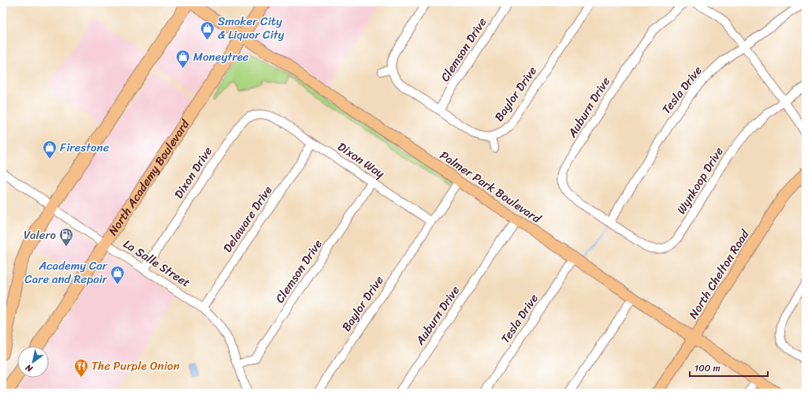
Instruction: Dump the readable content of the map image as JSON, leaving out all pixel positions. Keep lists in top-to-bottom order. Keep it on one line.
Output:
{"streets":{"highway":["North Academy Boulevard"],"main road":["Palmer Park Boulevard","North Chelton Road"],"street":["Clemson Drive","Tesla Drive","Baylor Drive","Auburn Drive","Dixon Way","Dixon Drive","Wynkoop Drive","Delaware Drive","La Salle Street"]},"crossings":[["Clemson Drive","Baylor Drive"],["Clemson Drive","Dixon Way"],["Clemson Drive","La Salle Street"],["Tesla Drive","Auburn Drive"],["Tesla Drive","Wynkoop Drive"],["Tesla Drive","Palmer Park Boulevard"],["Baylor Drive","Dixon Way"],["Baylor Drive","Palmer Park Boulevard"],["Auburn Drive","Wynkoop Drive"],["Auburn Drive","Palmer Park Boulevard"],["Dixon Way","Dixon Drive"],["Dixon Way","Delaware Drive"],["Dixon Drive","La Salle Street"],["North Academy Boulevard","Palmer Park Boulevard"],["North Academy Boulevard","La Salle Street"],["Palmer Park Boulevard","North Chelton Road"],["Delaware Drive","La Salle Street"]],"places":{"shop":["Smoker City & Liquor City","Moneytree","Firestone","Academy Car Care and Repair"],"fuel station":["Valero"],"restaurant":["The Purple Onion"]},"scale_bar":"100 m","north":"bottom left"}
